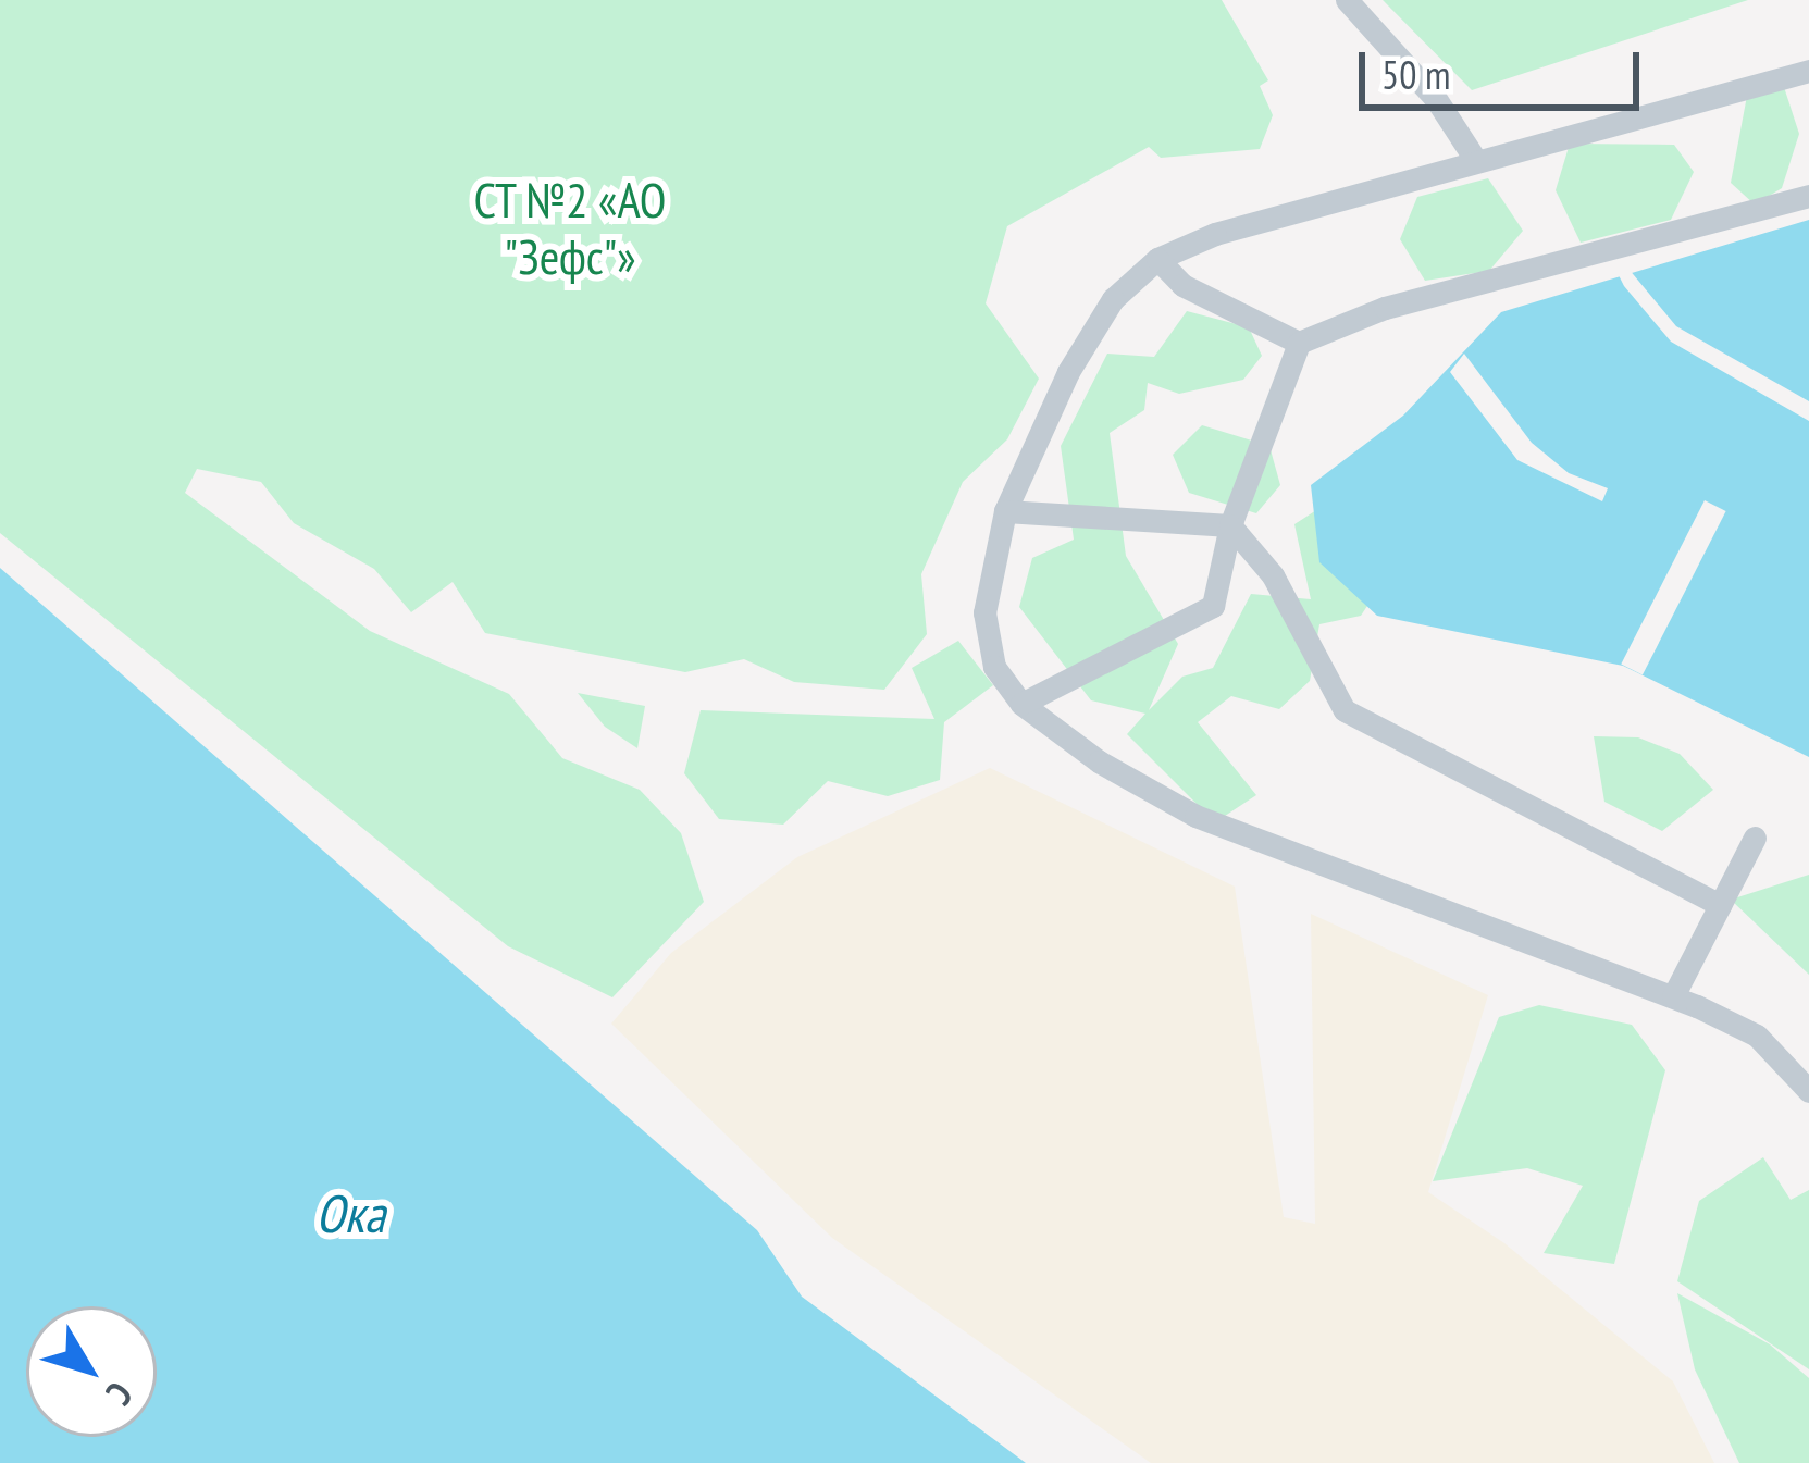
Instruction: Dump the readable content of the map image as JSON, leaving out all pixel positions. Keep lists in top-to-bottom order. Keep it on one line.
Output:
{"water":["Ока"],"parks":["СТ №2 «АО \"Зефс\"»"],"scale_bar":"50 m","north":"bottom right"}
